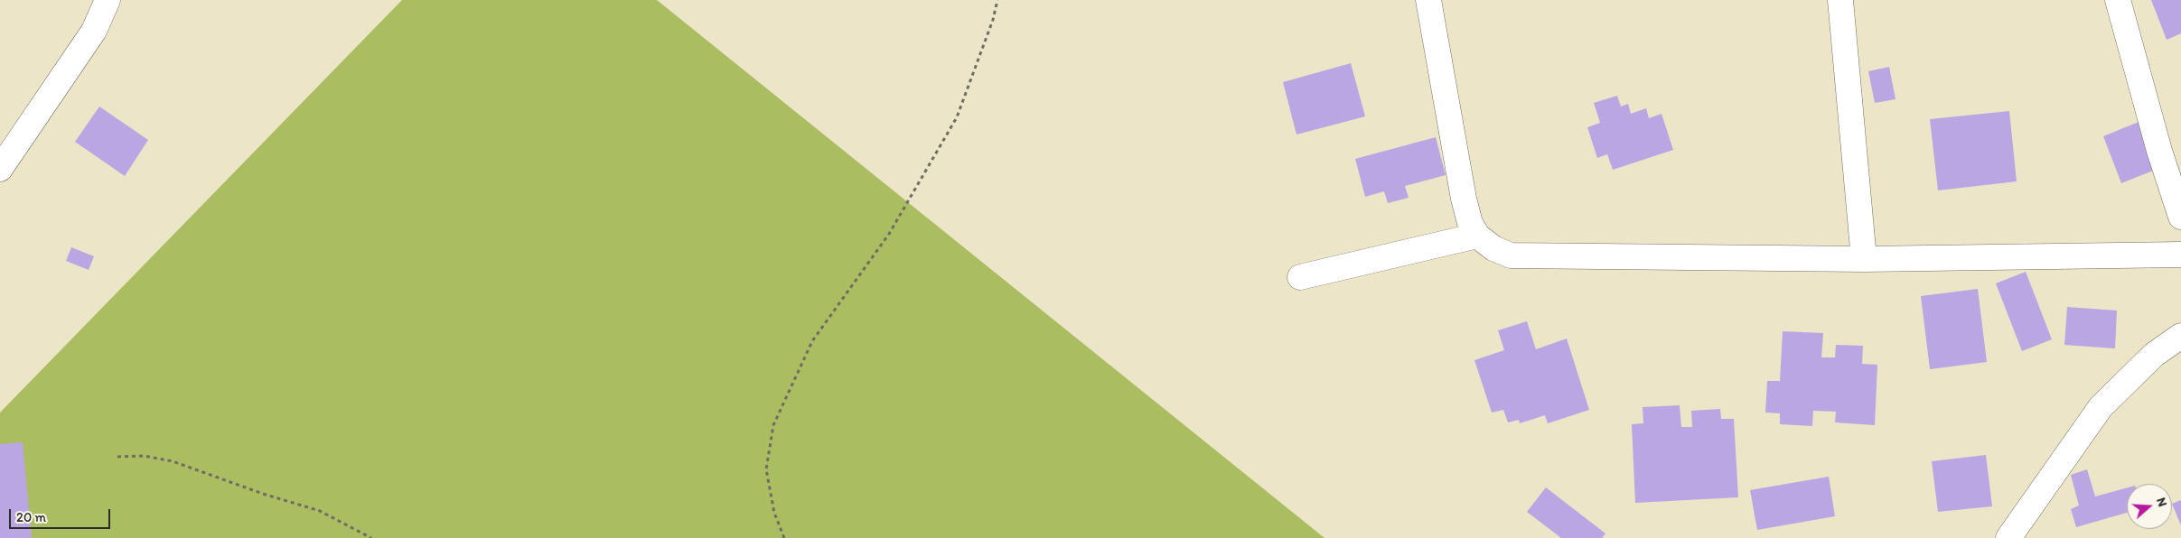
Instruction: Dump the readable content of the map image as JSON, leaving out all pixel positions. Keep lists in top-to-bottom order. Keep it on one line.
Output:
{"scale_bar":"20 m","north":"right"}
